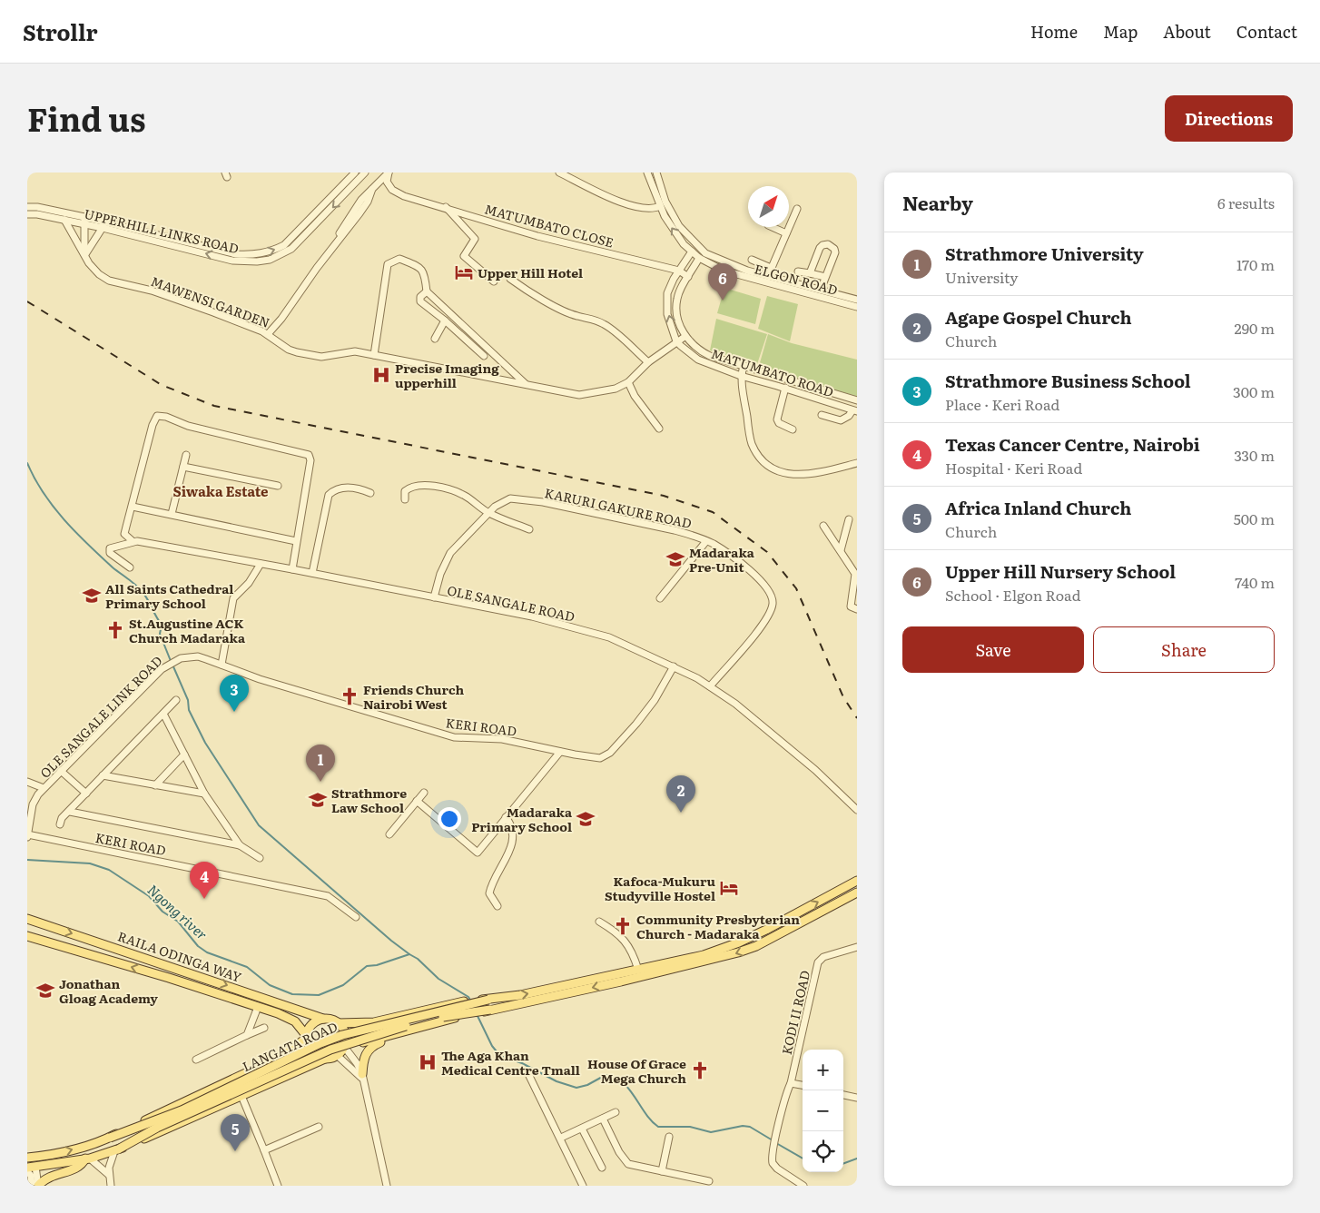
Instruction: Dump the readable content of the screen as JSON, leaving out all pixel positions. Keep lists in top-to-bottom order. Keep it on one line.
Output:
{"streets":{"main road":["RAILA ODINGA WAY","LANGATA ROAD"],"street":["MATUMBATO CLOSE","UPPERHILL LINKS ROAD","ELGON ROAD","MAWENSI GARDEN","MATUMBATO ROAD","KARURI GAKURE ROAD","OLE SANGALE ROAD","OLE SANGALE LINK ROAD","KERI ROAD","KODI II ROAD"]},"crossings":[["MAWENSI GARDEN","MATUMBATO ROAD"],["KARURI GAKURE ROAD","OLE SANGALE ROAD"],["OLE SANGALE ROAD","KERI ROAD"],["OLE SANGALE LINK ROAD","KERI ROAD"],["RAILA ODINGA WAY","LANGATA ROAD"]],"districts":["Siwaka Estate"],"water":["Ngong river"],"places":{"hotel":["Upper Hill Hotel","Kafoca-Mukuru Studyville Hostel"],"hospital":["Precise Imaging upperhill","The Aga Khan Medical Centre Tmall"],"school or university":["Madaraka Pre-Unit","All Saints Cathedral Primary School","Strathmore Law School","Madaraka Primary School","Jonathan Gloag Academy"],"church":["St.Augustine ACK Church Madaraka","Friends Church Nairobi West","Community Presbyterian Church - Madaraka","House Of Grace Mega Church"]},"north":"top right","page":{"header":"Strollr","nav":["Home","Map","About","Contact"],"title":"Find us","buttons":["Directions",["Save","Share"]],"heading":["Nearby","6 results"],"list":[{"mark":"1","name":"Strathmore University","note":"University","value":"170 m"},{"mark":"2","name":"Agape Gospel Church","note":"Church","value":"290 m"},{"mark":"3","name":"Strathmore Business School","note":"Place · Keri Road","value":"300 m"},{"mark":"4","name":"Texas Cancer Centre, Nairobi","note":"Hospital · Keri Road","value":"330 m"},{"mark":"5","name":"Africa Inland Church","note":"Church","value":"500 m"},{"mark":"6","name":"Upper Hill Nursery School","note":"School · Elgon Road","value":"740 m"}],"pins":["6","3","1","2","4","5"],"map_buttons":["+","−"]}}
